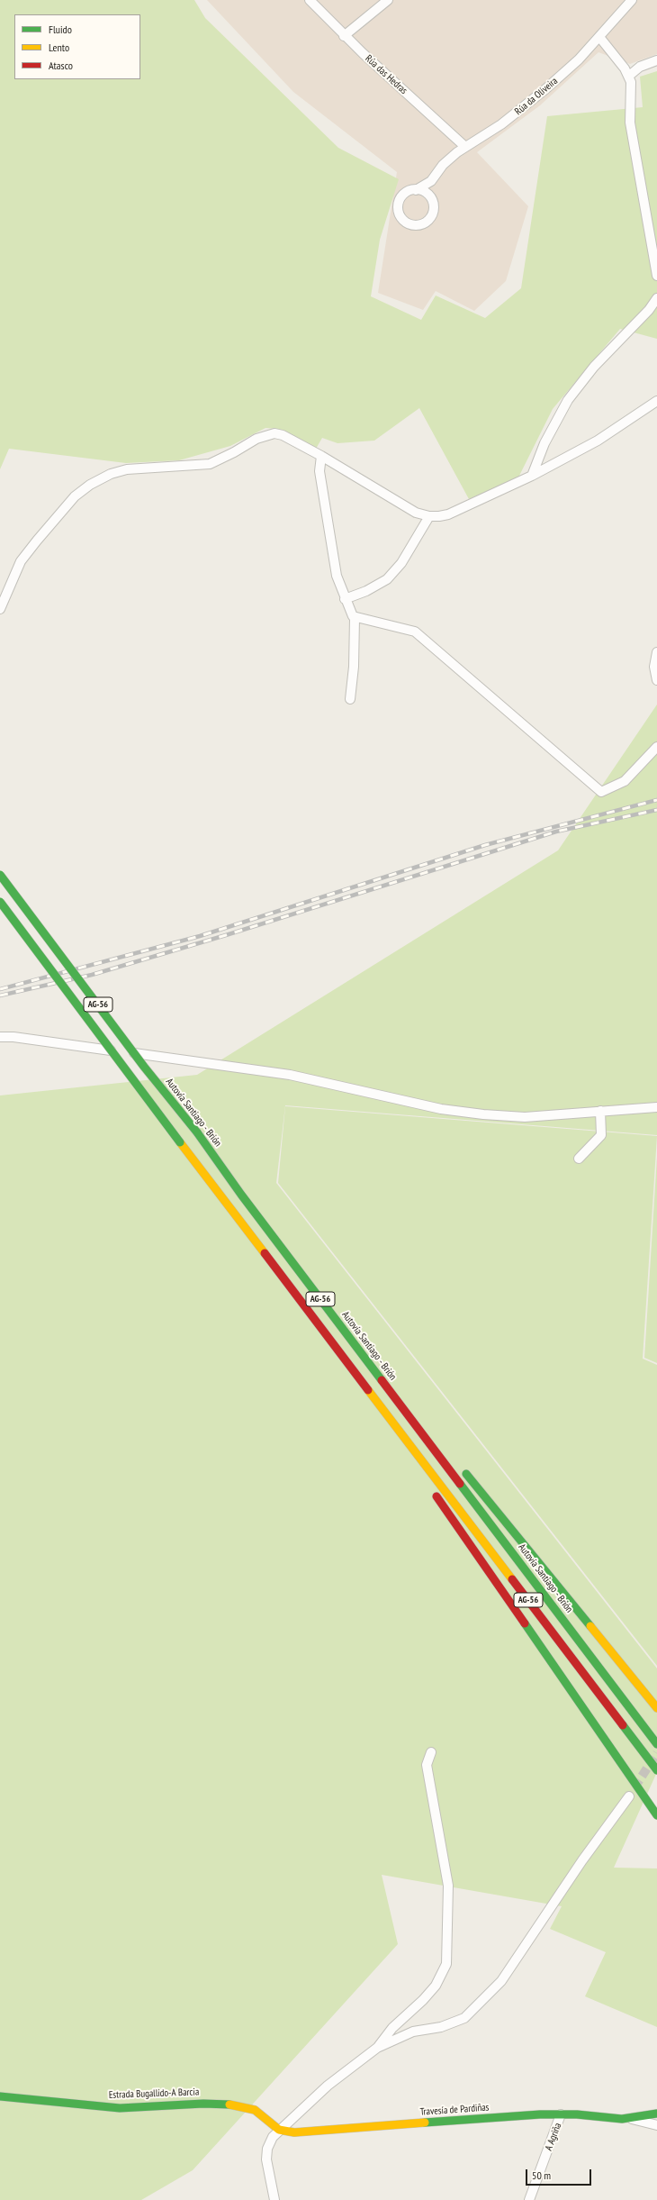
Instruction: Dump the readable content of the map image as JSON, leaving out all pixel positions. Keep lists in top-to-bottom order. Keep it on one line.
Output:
{"streets":{"main road":["AG-56","Autovía Santiago - Brión","Estrada Bugallido-A Barcia","Travesía de Pardiñas"],"street":["Rúa das Hedras","Rúa da Oliveira","A Agriña"]},"crossings":[["Rúa das Hedras","Rúa da Oliveira"],["Estrada Bugallido-A Barcia","Travesía de Pardiñas"],["Travesía de Pardiñas","A Agriña"]],"legend":["Fluido","Lento","Atasco"],"scale_bar":"50 m"}
